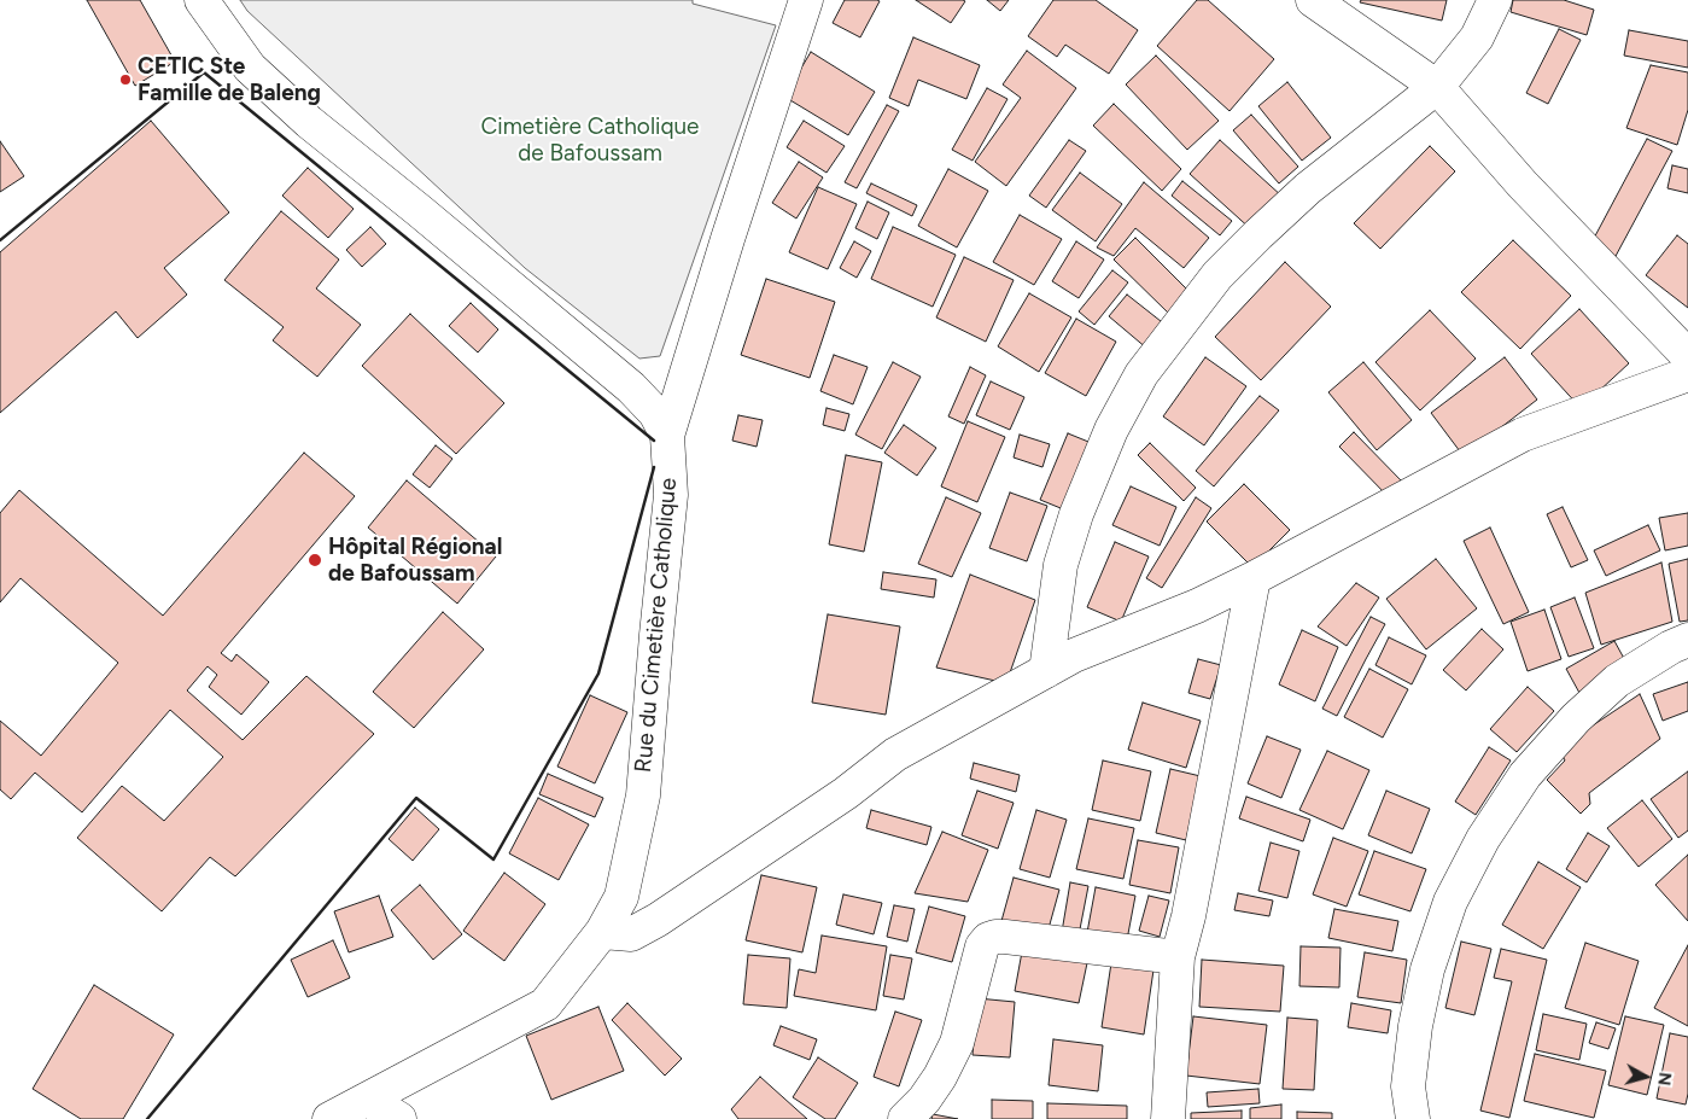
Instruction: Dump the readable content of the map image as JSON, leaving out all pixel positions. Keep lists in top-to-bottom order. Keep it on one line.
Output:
{"streets":{"street":["Rue du Cimetière Catholique"]},"parks":["Cimetière Catholique de Bafoussam"],"places":["CETIC Ste Famille de Baleng","Hôpital Régional de Bafoussam"],"north":"right"}
